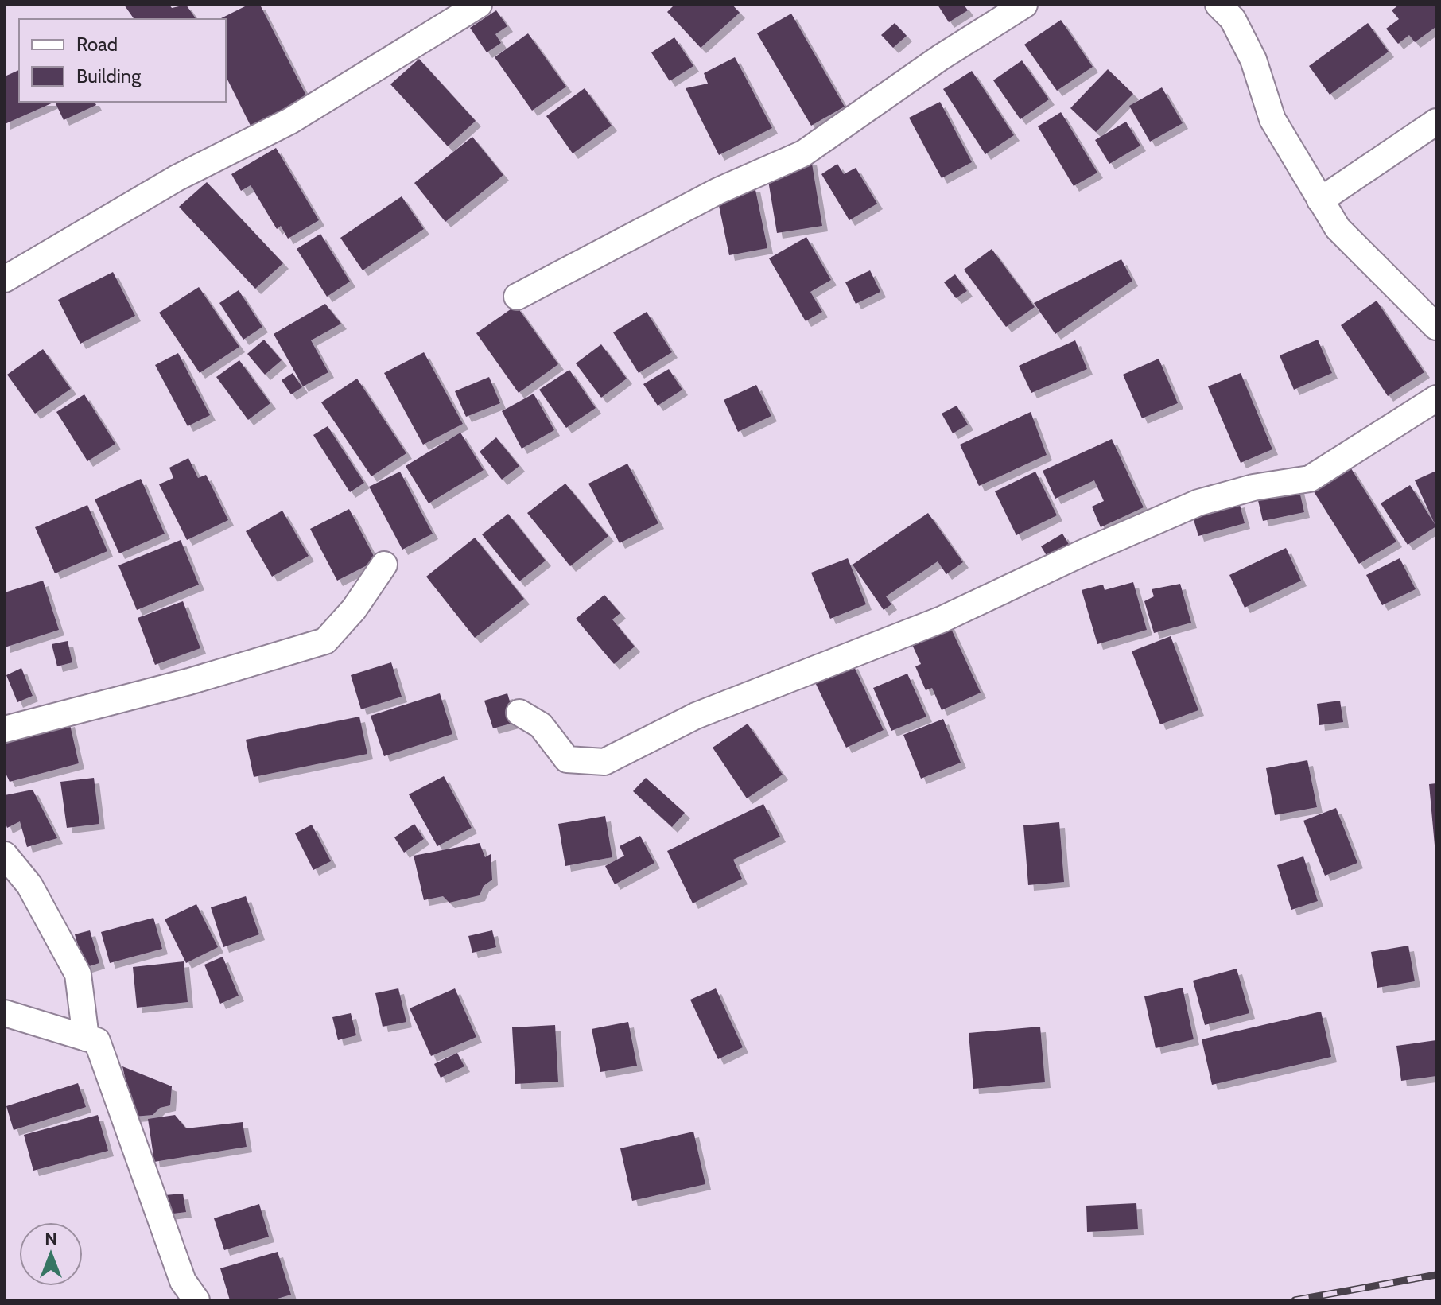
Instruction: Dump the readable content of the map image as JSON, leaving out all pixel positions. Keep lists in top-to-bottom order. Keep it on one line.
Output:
{"legend":["Road","Building"],"north":"top"}
